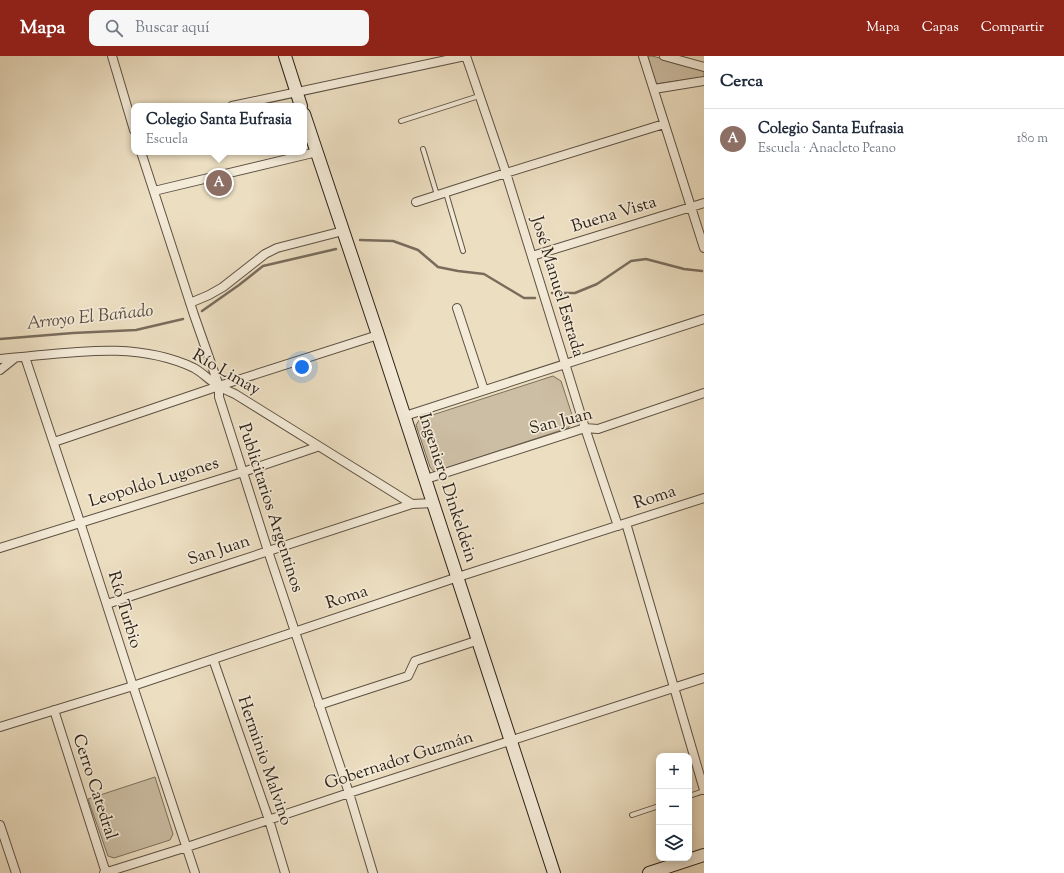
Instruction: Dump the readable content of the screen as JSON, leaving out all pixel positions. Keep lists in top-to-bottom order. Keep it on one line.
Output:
{"streets":{"main road":["Ingeniero Dinkeldein"],"street":["Buena Vista","José Manuel Estrada","Río Limay","San Juan","Leopoldo Lugones","Roma","Publicitarios Argentinos","Río Turbio","Herminio Malvino","Gobernador Guzmán","Cerro Catedral"]},"crossings":[["Buena Vista","José Manuel Estrada"],["José Manuel Estrada","San Juan"],["José Manuel Estrada","Roma"],["José Manuel Estrada","Gobernador Guzmán"],["Río Limay","San Juan"],["Río Limay","Leopoldo Lugones"],["Río Limay","Publicitarios Argentinos"],["Río Limay","Río Turbio"],["San Juan","Ingeniero Dinkeldein"],["San Juan","Publicitarios Argentinos"],["San Juan","Río Turbio"],["Leopoldo Lugones","Publicitarios Argentinos"],["Leopoldo Lugones","Río Turbio"],["Ingeniero Dinkeldein","Roma"],["Ingeniero Dinkeldein","Gobernador Guzmán"],["Roma","Publicitarios Argentinos"],["Roma","Río Turbio"],["Roma","Herminio Malvino"],["Roma","Cerro Catedral"],["Publicitarios Argentinos","Gobernador Guzmán"],["Río Turbio","Gobernador Guzmán"],["Herminio Malvino","Gobernador Guzmán"],["Gobernador Guzmán","Cerro Catedral"]],"water":["Arroyo El Bañado"],"page":{"header":"Mapa","search":"Buscar aquí","nav":["Mapa","Capas","Compartir"],"heading":"Cerca","popup":["Colegio Santa Eufrasia","Escuela"],"list":[{"mark":"A","name":"Colegio Santa Eufrasia","note":"Escuela · Anacleto Peano","value":"180 m"}],"pins":"A","map_buttons":["+","−"]}}
